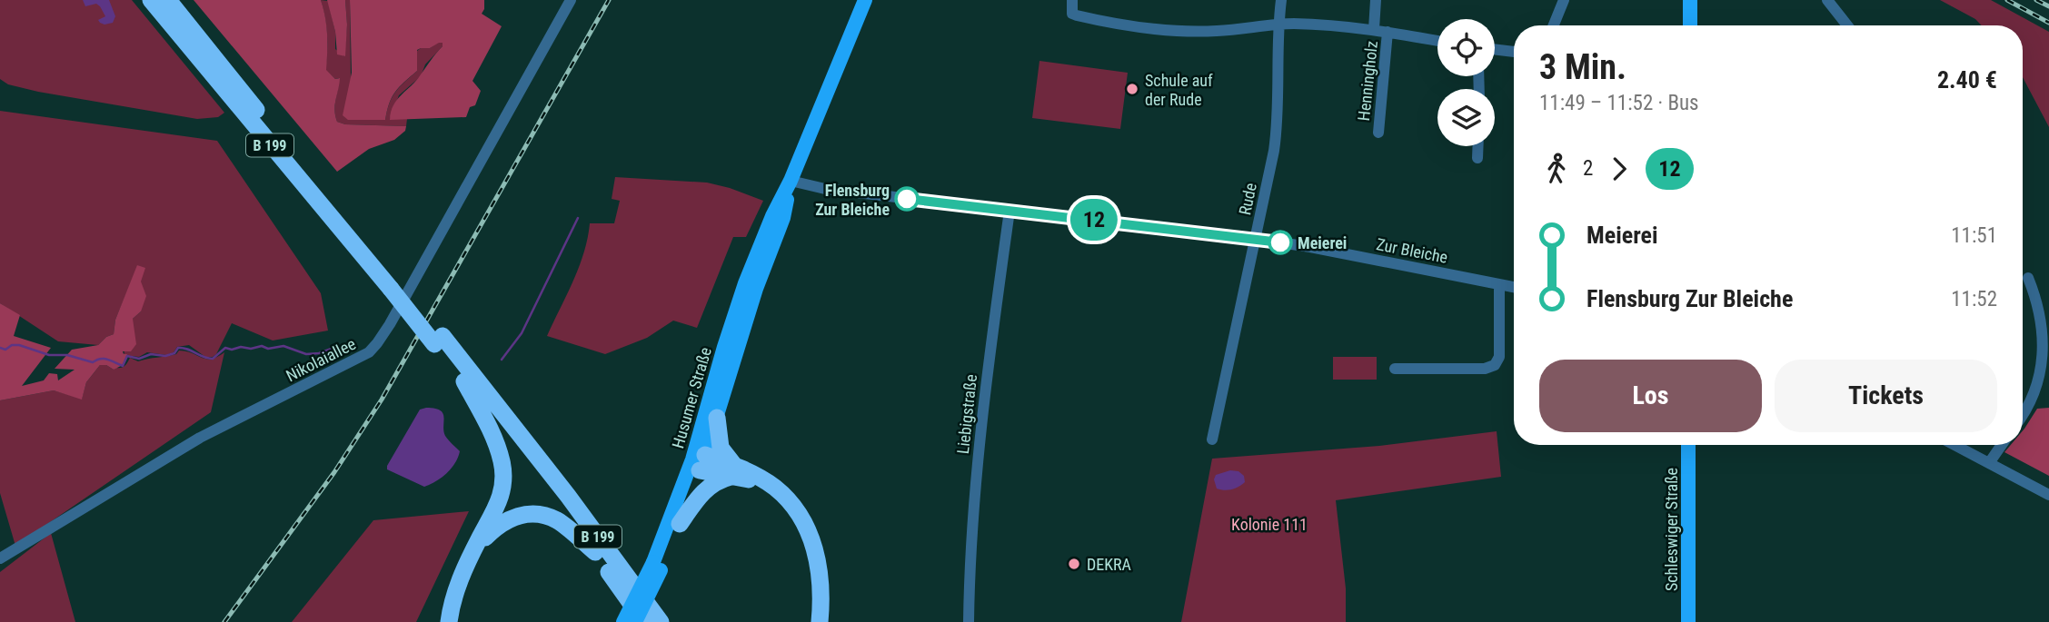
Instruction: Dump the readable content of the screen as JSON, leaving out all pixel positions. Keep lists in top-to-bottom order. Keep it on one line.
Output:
{"streets":{"highway":["B 199"],"main road":["Husumer Straße","Schleswiger Straße"],"street":["Henningholz","Rude","Zur Bleiche","Nikolaiallee","Liebigstraße"]},"crossings":[["Rude","Zur Bleiche"],["Zur Bleiche","Husumer Straße"],["Zur Bleiche","Liebigstraße"]],"parks":["Kolonie 111"],"places":["Schule auf der Rude","Flensburg Zur Bleiche","Meierei","DEKRA"],"lines":["bus line 12"],"page":{"on_map":"12","heading":["3 Min.","11:49 – 11:52 · Bus","2.40 €"],"legs":["2","12"],"list":[{"name":"Meierei","value":"11:51"},{"name":"Flensburg Zur Bleiche","value":"11:52"}],"buttons":["Los","Tickets"]}}
